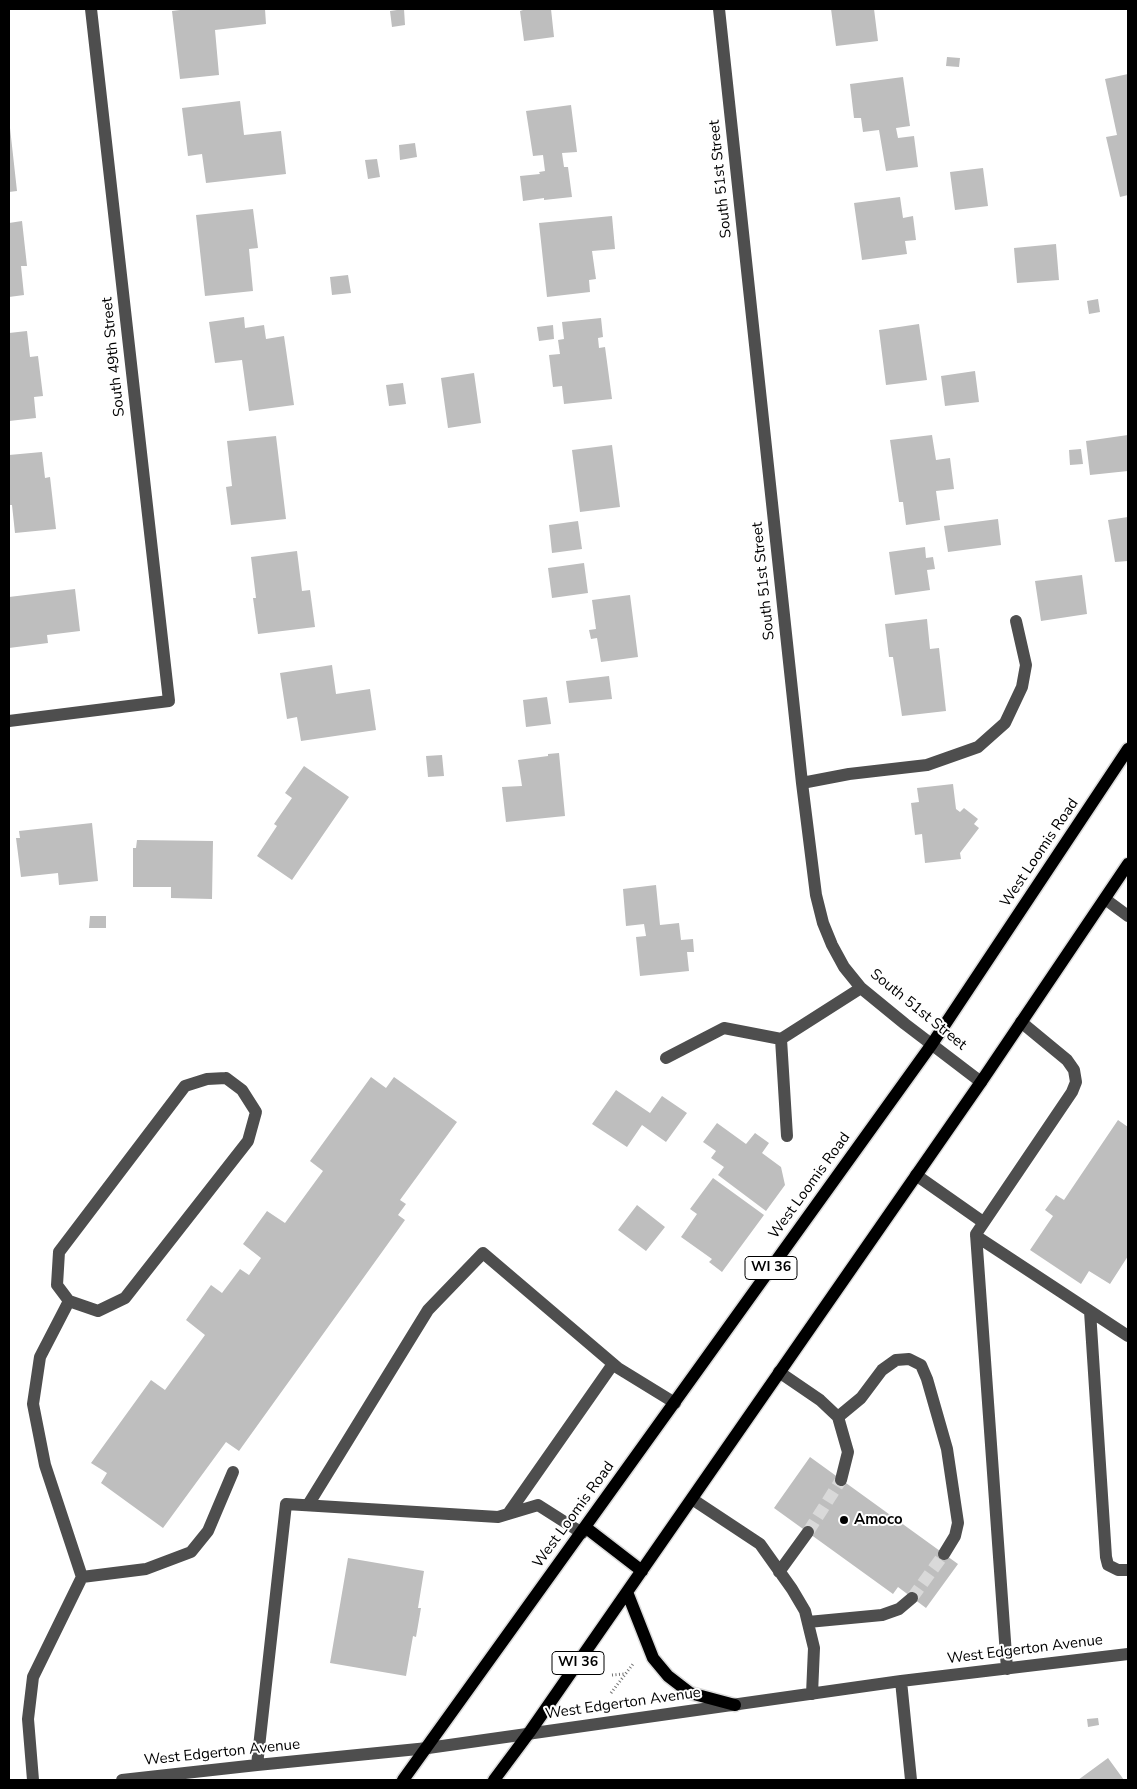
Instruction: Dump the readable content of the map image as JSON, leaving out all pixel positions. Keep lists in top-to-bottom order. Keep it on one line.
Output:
{"streets":{"main road":["West Loomis Road","WI 36"],"street":["South 51st Street","South 49th Street","West Edgerton Avenue"]},"crossings":[["South 51st Street","West Loomis Road"],["South 51st Street","WI 36"],["West Loomis Road","West Edgerton Avenue"],["WI 36","West Edgerton Avenue"]],"places":["Amoco"]}
